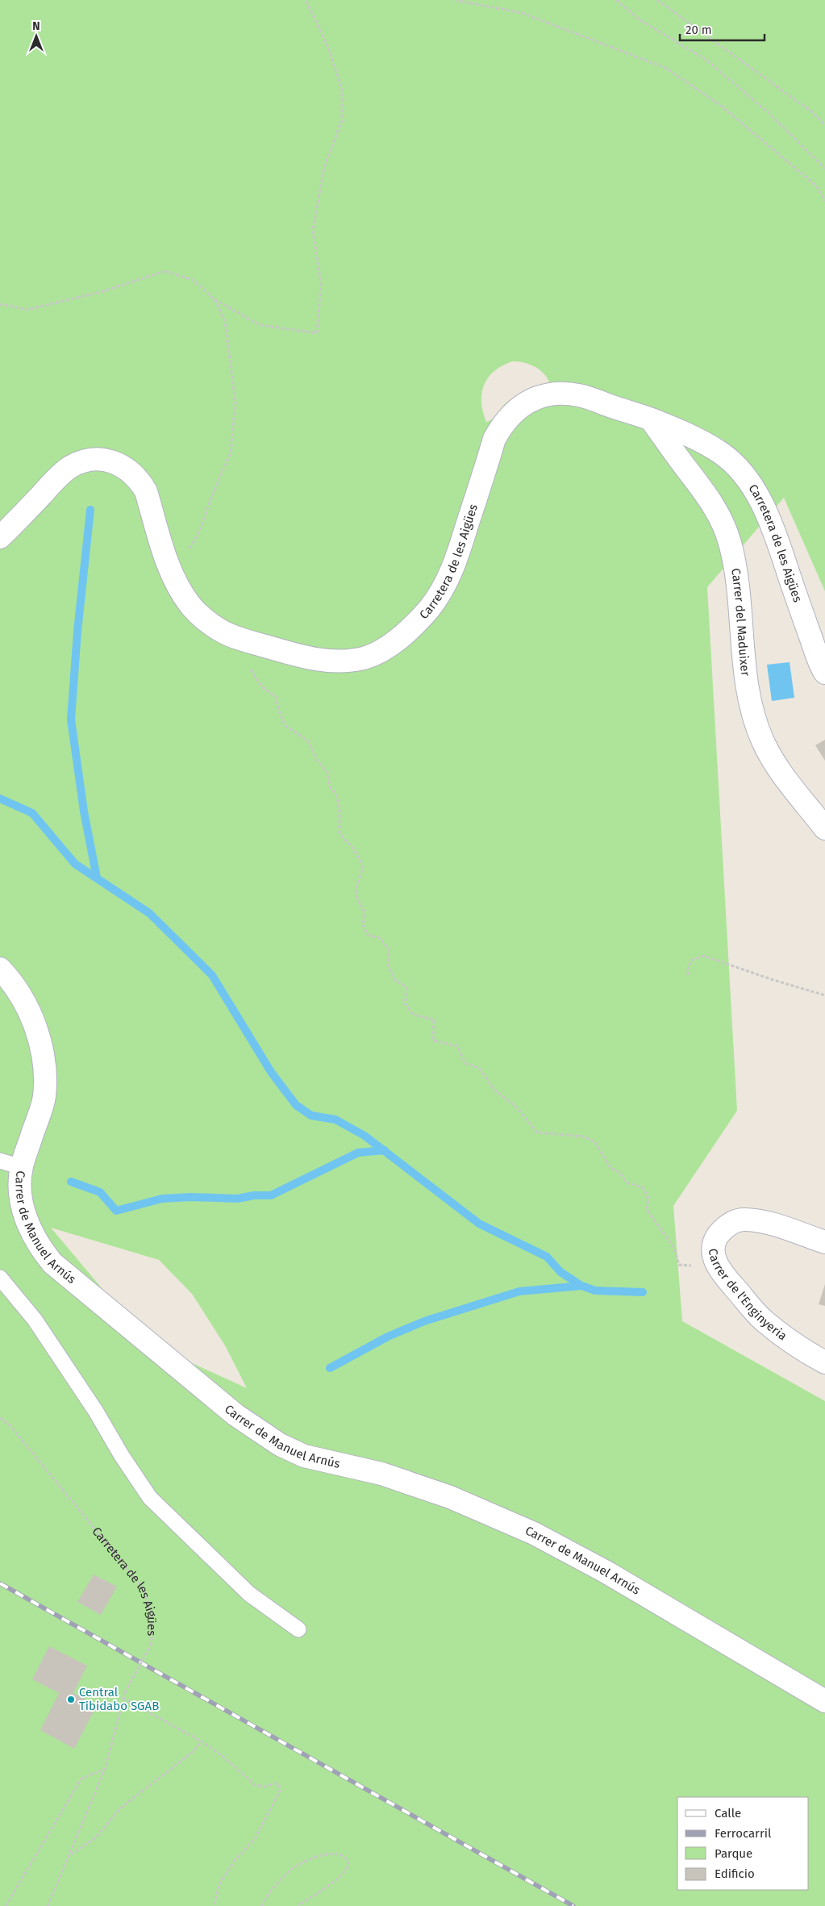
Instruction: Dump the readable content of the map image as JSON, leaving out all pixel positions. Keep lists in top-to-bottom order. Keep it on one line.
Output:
{"streets":{"street":["Carretera de les Aigües","Carrer del Maduixer","Carrer de Manuel Arnús","Carrer de l'Enginyeria"]},"crossings":[["Carretera de les Aigües","Carrer del Maduixer"]],"places":["Central Tibidabo SGAB"],"legend":["Calle","Ferrocarril","Parque","Edificio"],"scale_bar":"20 m","north":"top"}
